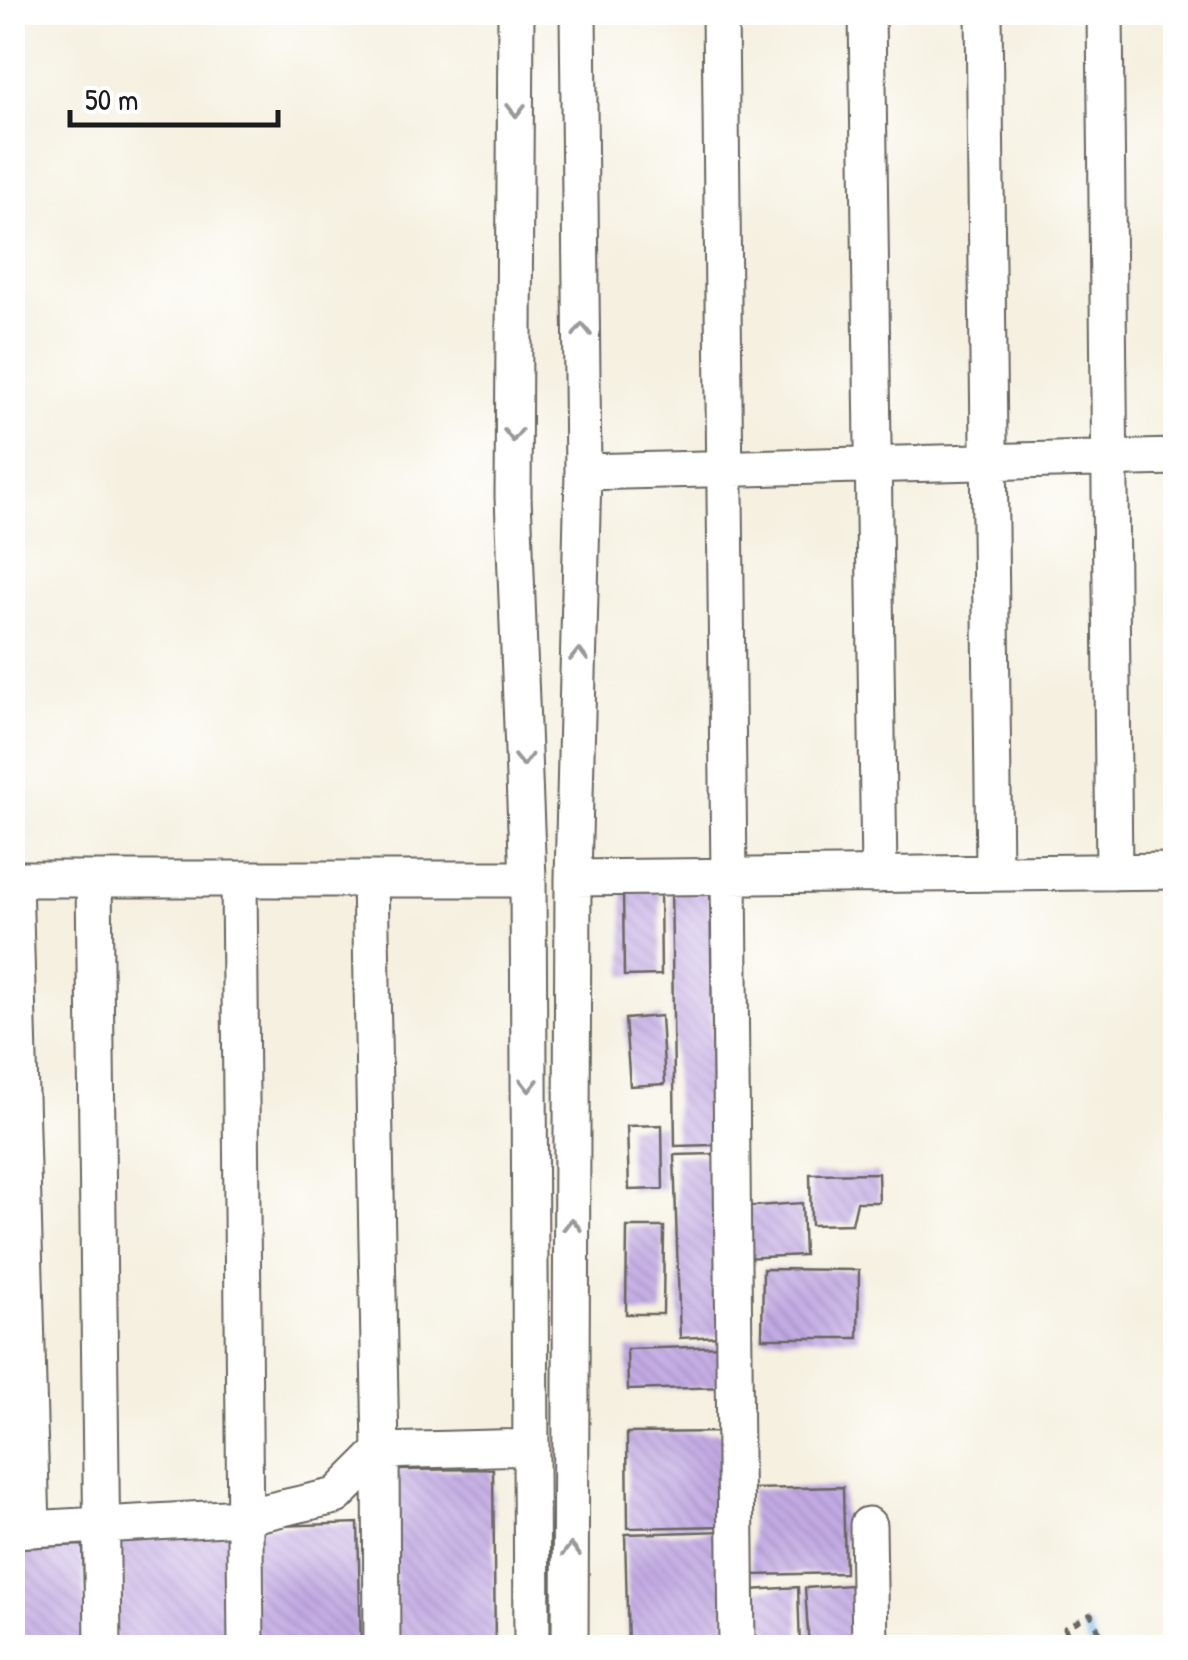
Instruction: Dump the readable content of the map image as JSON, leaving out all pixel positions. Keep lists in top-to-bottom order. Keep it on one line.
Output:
{"scale_bar":"50 m"}
